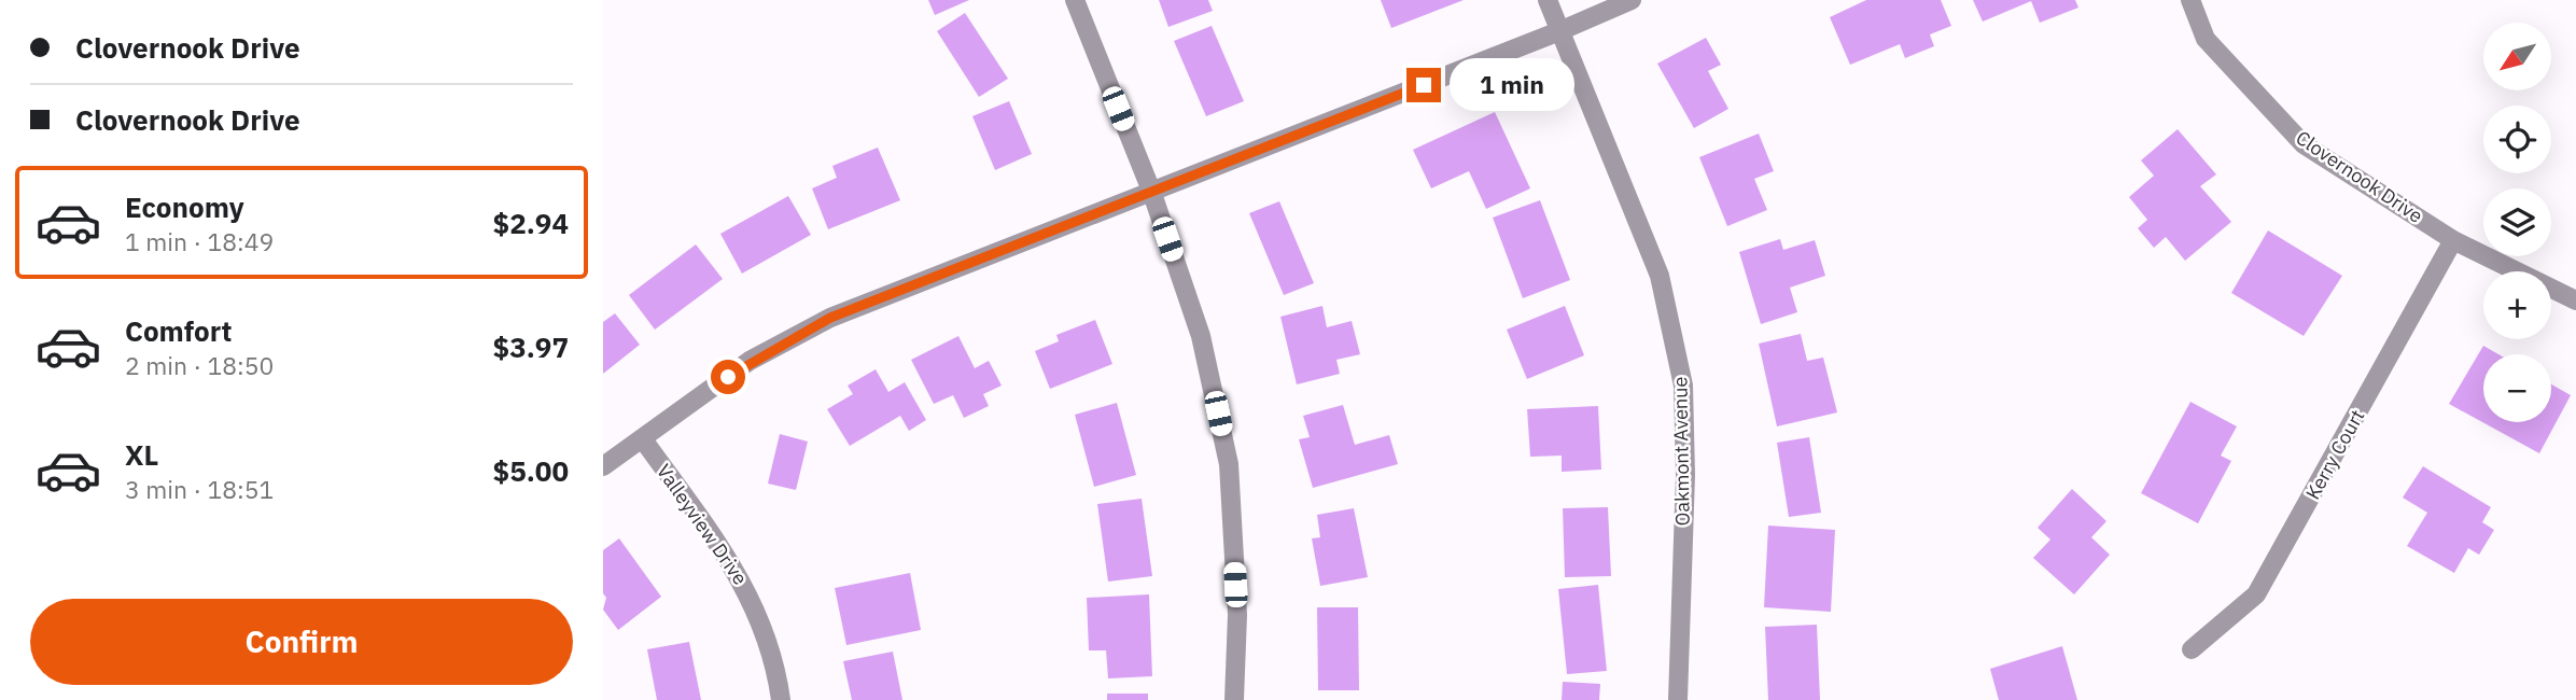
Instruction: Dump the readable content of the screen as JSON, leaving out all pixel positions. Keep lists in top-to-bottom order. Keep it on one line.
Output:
{"streets":{"street":["Clovernook Drive","Oakmont Avenue","Kerry Court","Valleyview Drive"]},"crossings":[["Clovernook Drive","Kerry Court"]],"north":"bottom left","page":{"banner":["Clovernook Drive","Clovernook Drive"],"map_buttons":["+","−"],"bubble":"1 min","list":[{"name":"Economy","note":"1 min · 18:49","value":"$2.94"},{"name":"Comfort","note":"2 min · 18:50","value":"$3.97"},{"name":"XL","note":"3 min · 18:51","value":"$5.00"}],"buttons":"Confirm"}}
